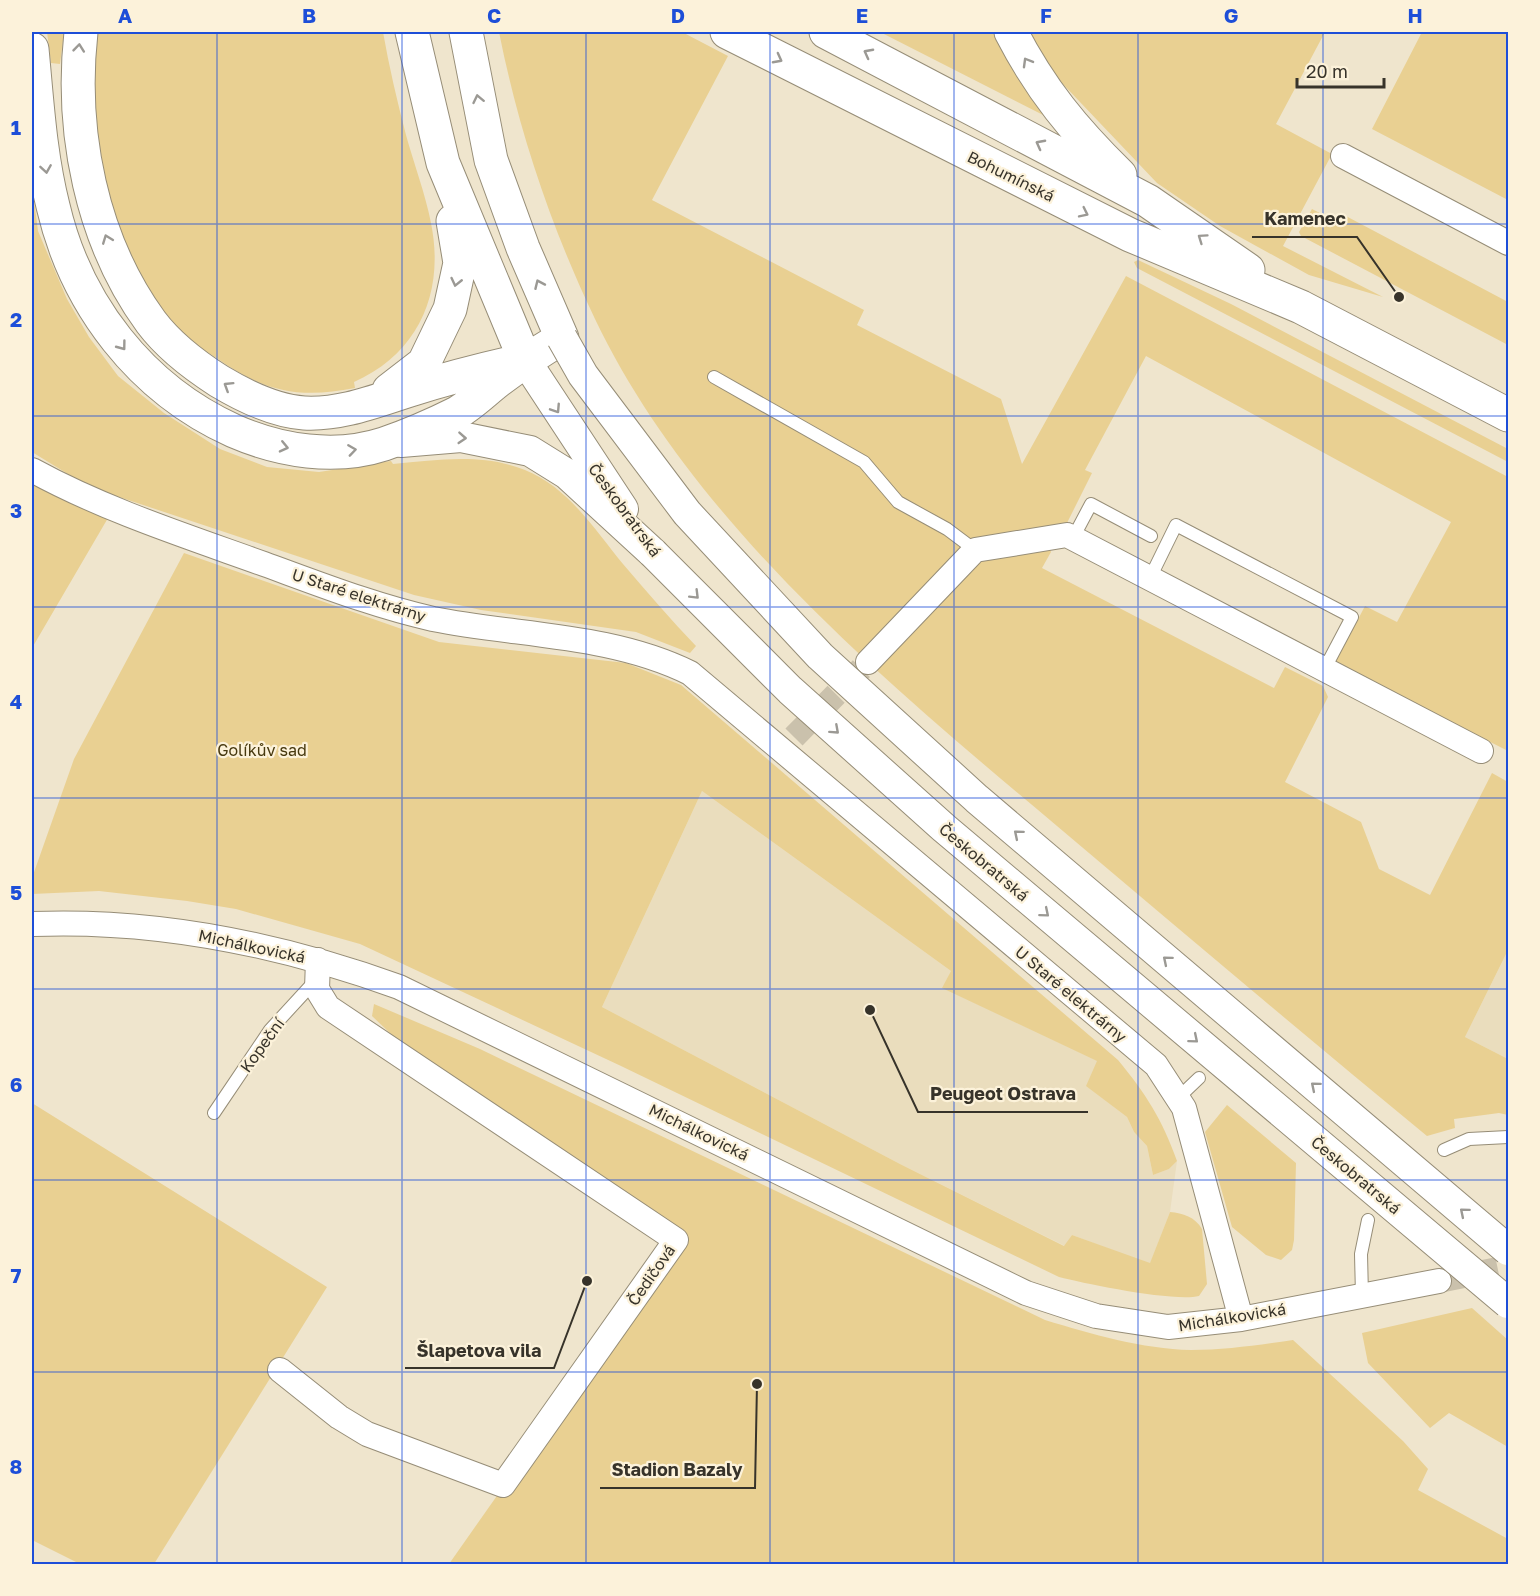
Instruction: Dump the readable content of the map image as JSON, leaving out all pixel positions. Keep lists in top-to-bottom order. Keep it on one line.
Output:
{"streets":{"main road":["Bohumínská","Českobratrská"],"street":["U Staré elektrárny","Michálkovická","Čedičová"],"lane":["Kopeční"]},"crossings":[["U Staré elektrárny","Michálkovická"],["Michálkovická","Kopeční"],["Michálkovická","Čedičová"],["Kopeční","Čedičová"]],"one_way":["Českobratrská"],"parks":["Golíkův sad"],"places":["Kamenec","Peugeot Ostrava","Šlapetova vila","Stadion Bazaly"],"scale_bar":"20 m","grid":{"columns":["A","B","C","D","E","F","G","H"],"rows":["1","2","3","4","5","6","7","8"]}}
